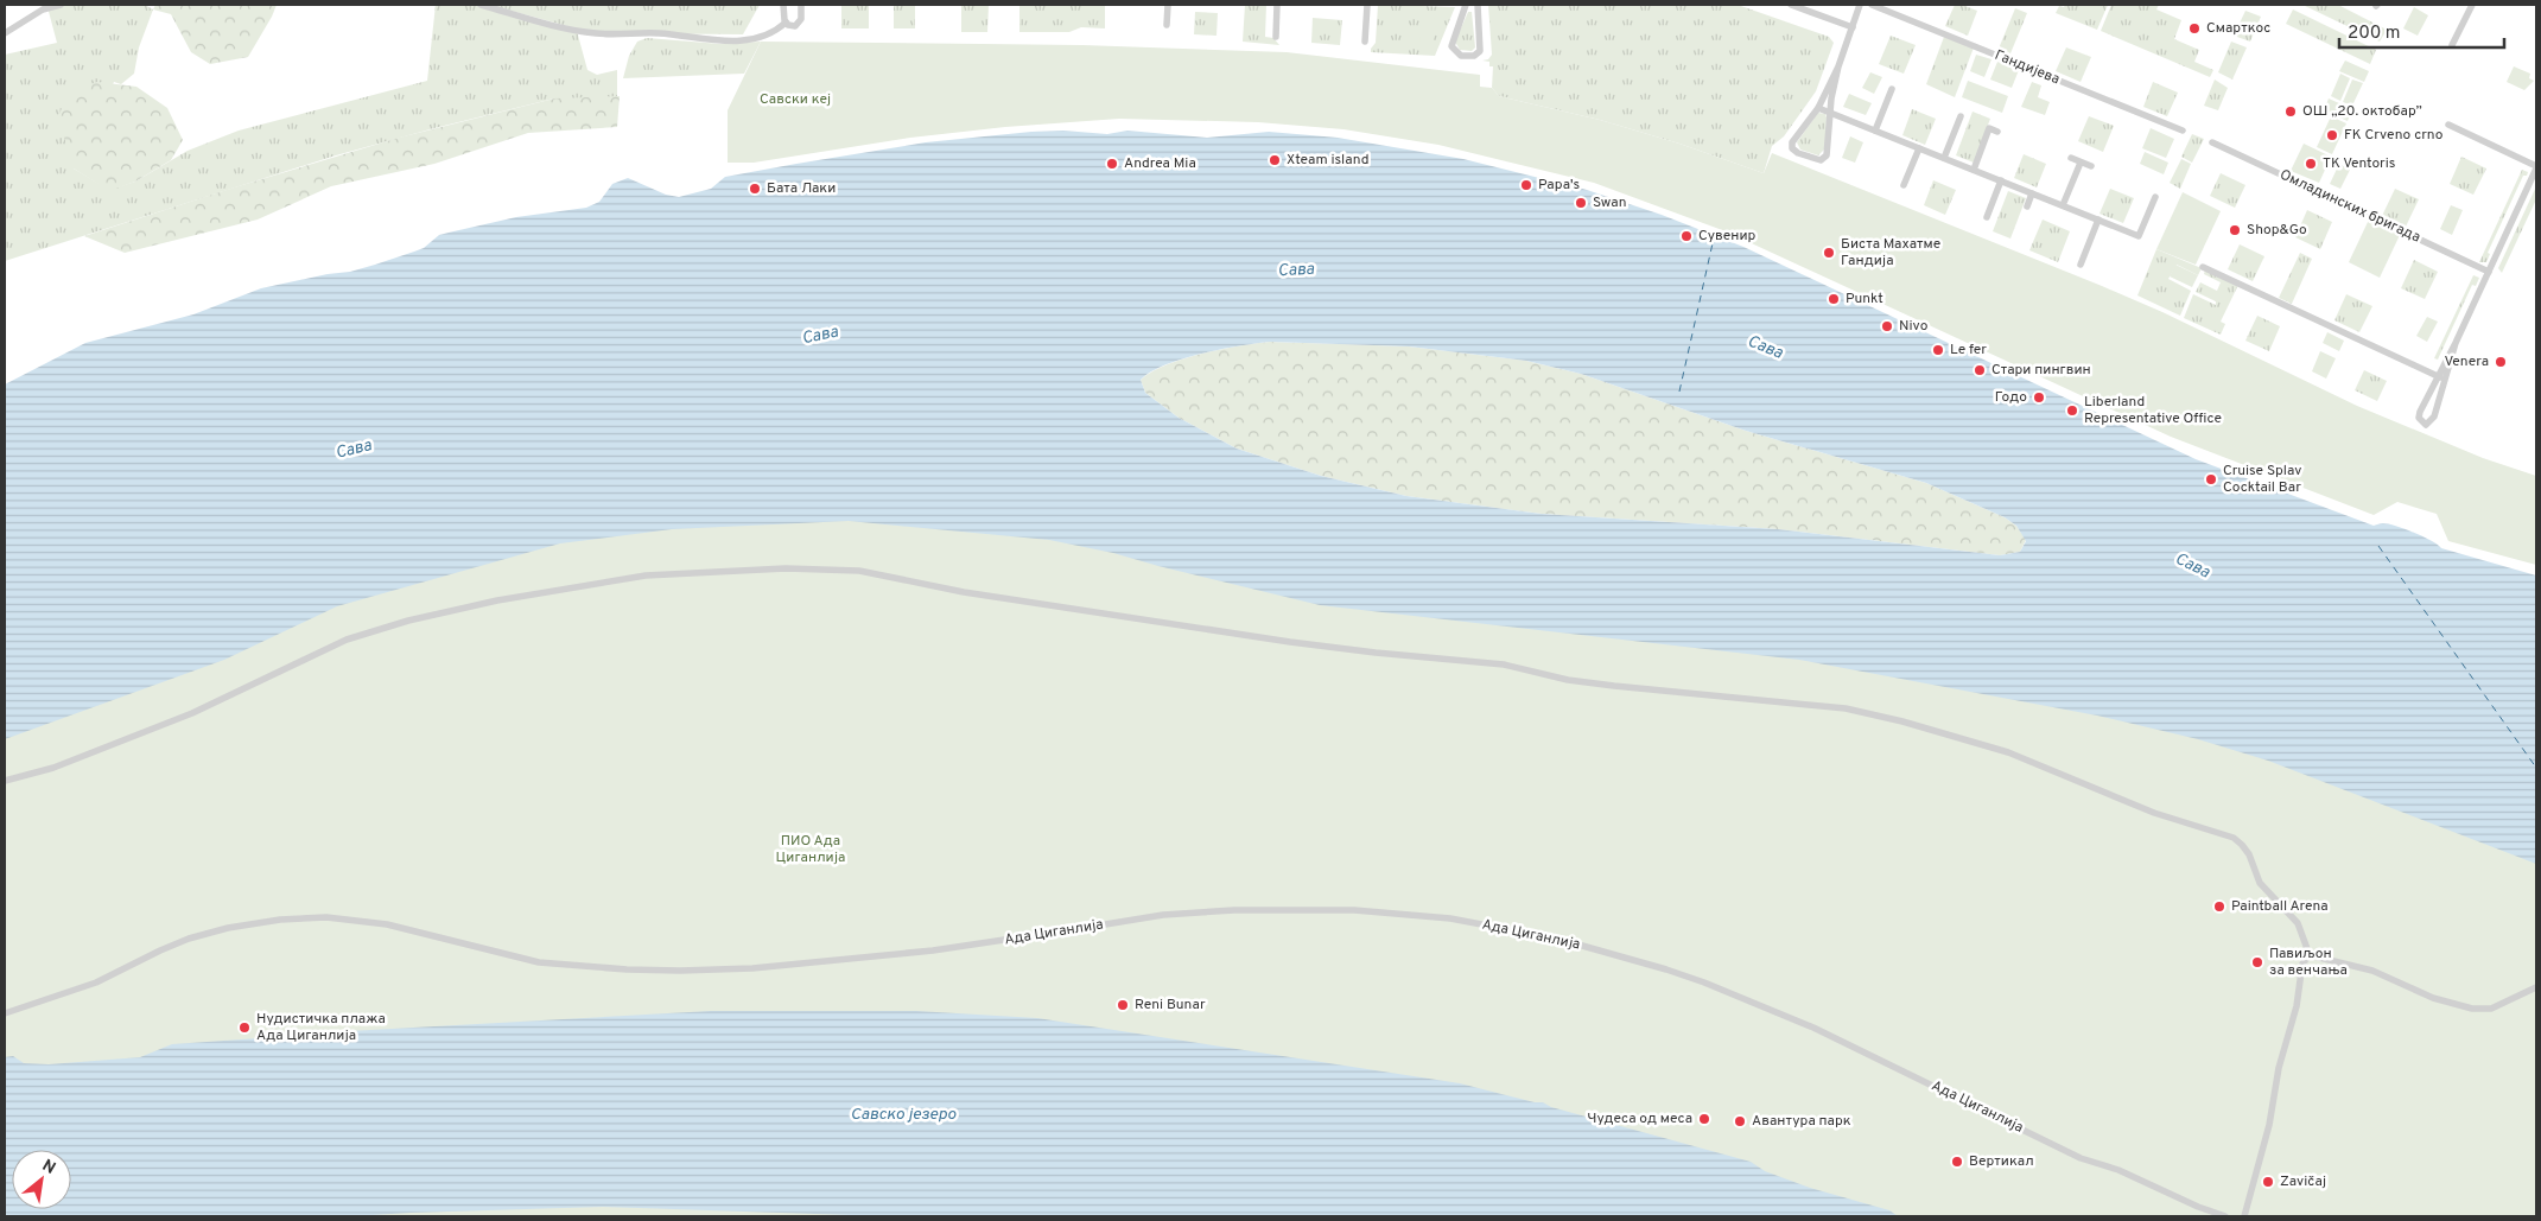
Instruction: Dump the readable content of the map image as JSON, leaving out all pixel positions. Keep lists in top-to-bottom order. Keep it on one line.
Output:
{"streets":{"street":["Гандијева","Омладинских бригада","Ада Циганлија"]},"water":["Сава","Савско језеро"],"parks":["Савски кеј","ПИО Ада Циганлија"],"places":["Смарткос","ОШ „20. октобар”","FK Crveno crno","Xteam island","Andrea Mia","TK Ventoris","Papa's","Бата Лаки","Swan","Shop&Go","Сувенир","Биста Махатме Гандија","Punkt","Nivo","Le fer","Venera","Стари пингвин","Годо","Liberland Representative Office","Cruise Splav Cocktail Bar","Paintball Arena","Павиљон за венчања","Reni Bunar","Нудистичка плажа Ада Циганлија","Чудеса од меса","Авантура парк","Вертикал","Zavičaj"],"scale_bar":"200 m","north":"top right"}
